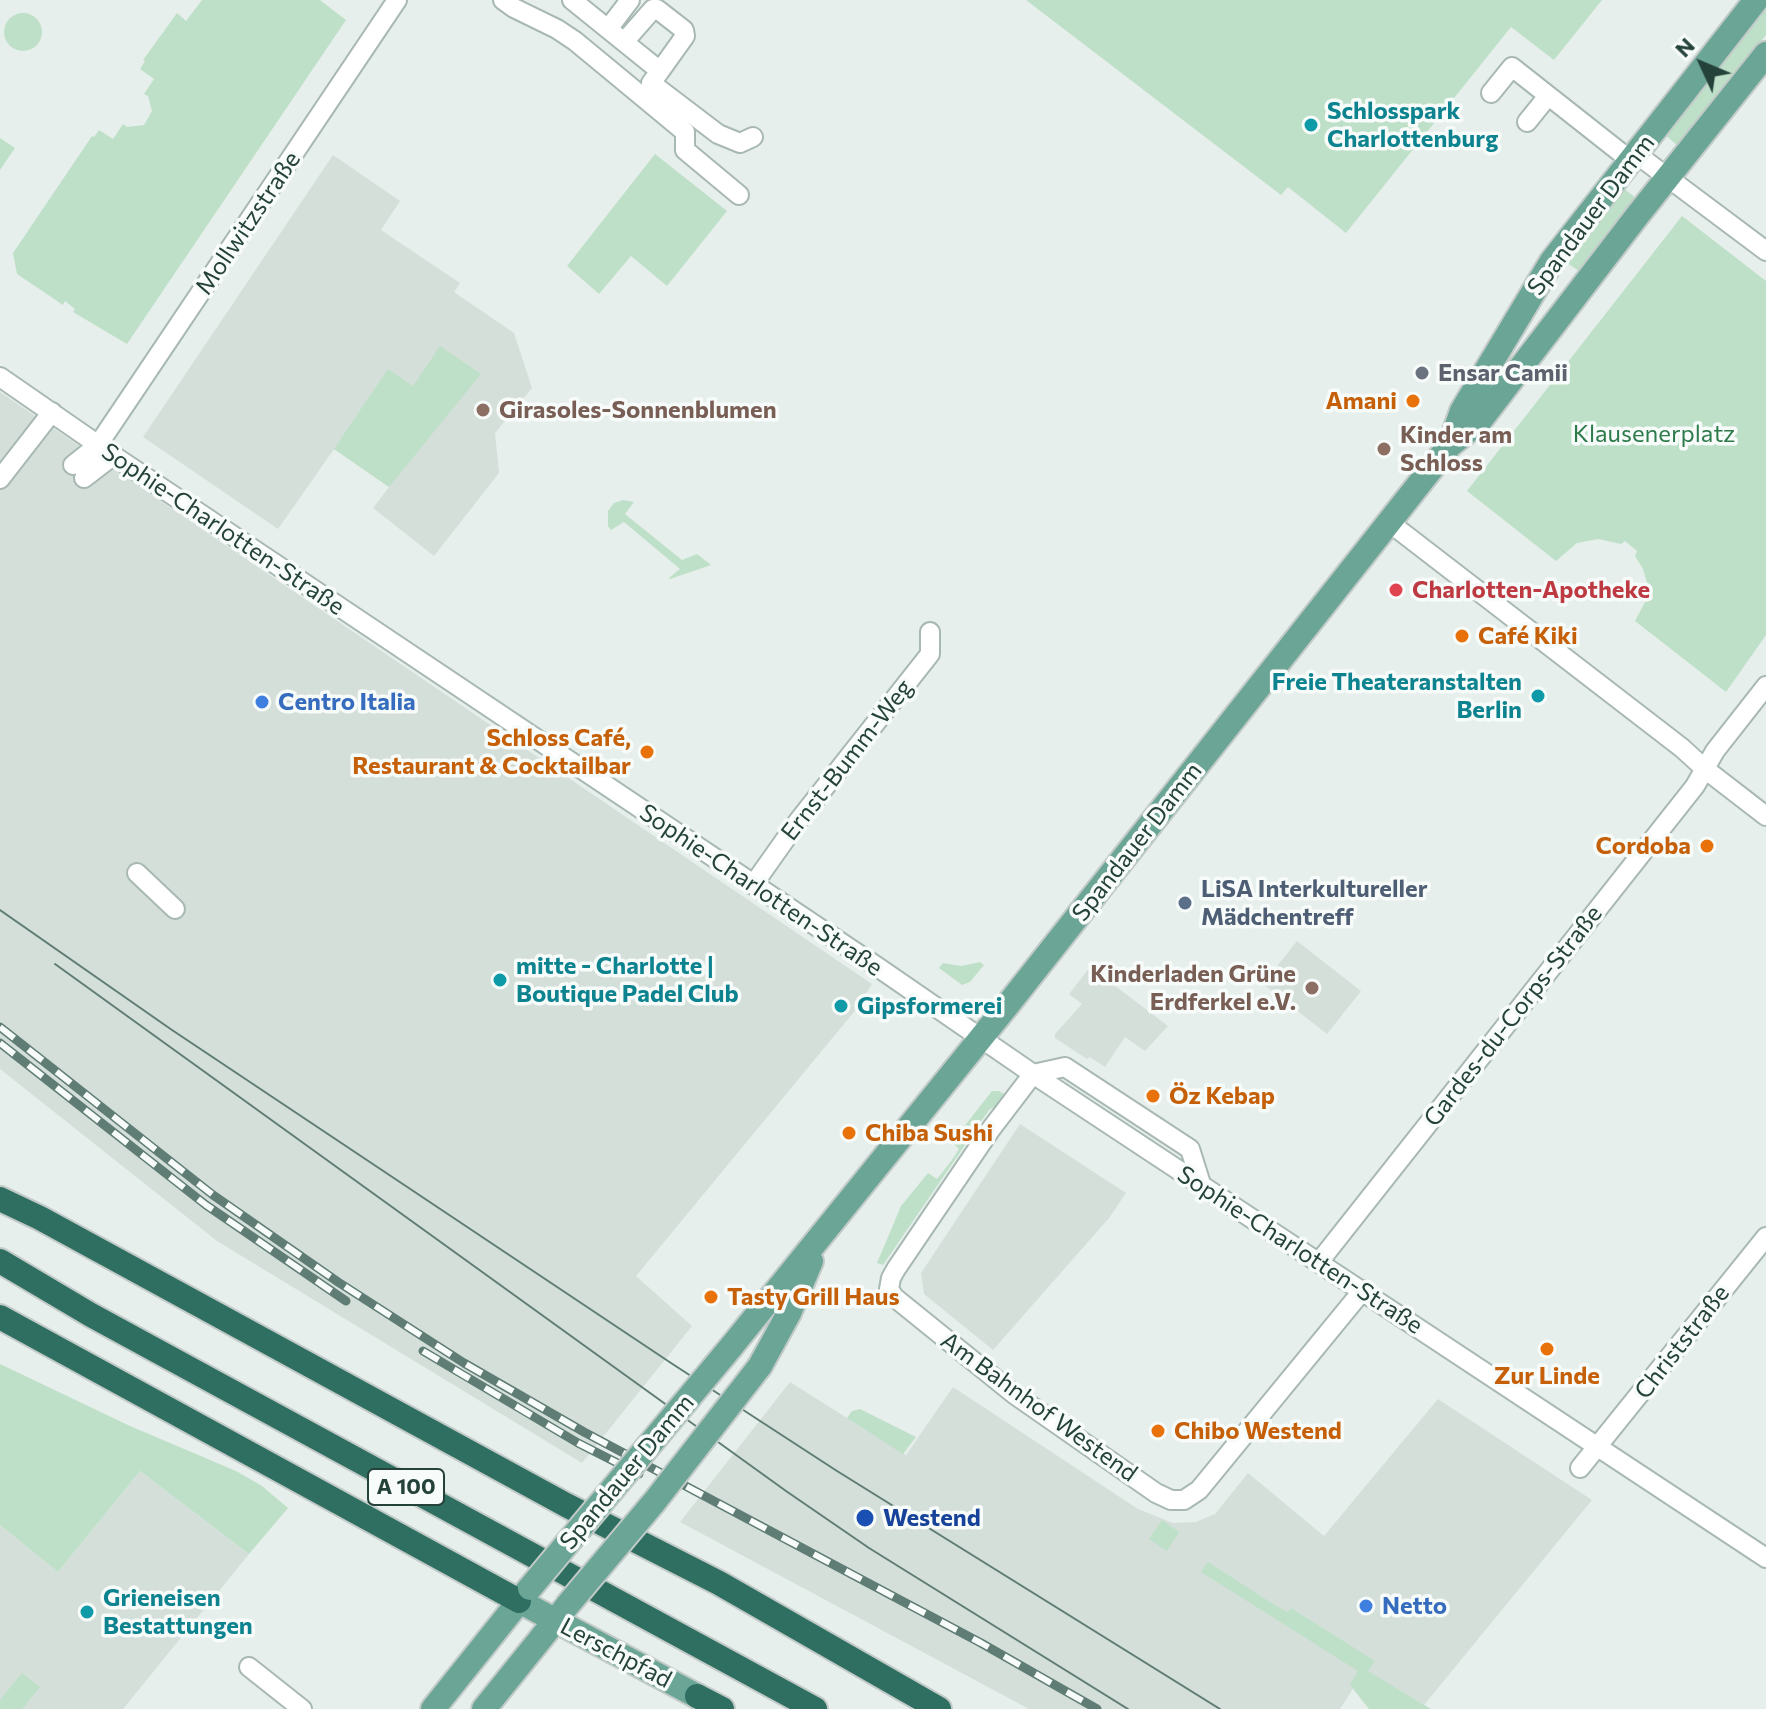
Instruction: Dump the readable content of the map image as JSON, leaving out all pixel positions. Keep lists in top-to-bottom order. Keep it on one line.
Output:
{"streets":{"highway":["A 100"],"main road":["Spandauer Damm","Lerschpfad"],"street":["Mollwitzstraße","Sophie-Charlotten-Straße","Ernst-Bumm-Weg","Gardes-du-Corps-Straße","Christstraße","Am Bahnhof Westend"]},"crossings":[["Spandauer Damm","Sophie-Charlotten-Straße"],["Spandauer Damm","Lerschpfad"],["Mollwitzstraße","Sophie-Charlotten-Straße"],["Sophie-Charlotten-Straße","Ernst-Bumm-Weg"],["Sophie-Charlotten-Straße","Gardes-du-Corps-Straße"],["Sophie-Charlotten-Straße","Christstraße"],["Sophie-Charlotten-Straße","Am Bahnhof Westend"]],"parks":["Klausenerplatz"],"places":["Schlosspark Charlottenburg","Ensar Camii","Amani","Girasoles-Sonnenblumen","Kinder am Schloss","Charlotten-Apotheke","Café Kiki","Freie Theateranstalten Berlin","Centro Italia","Schloss Café, Restaurant & Cocktailbar","Cordoba","LiSA Interkultureller Mädchentreff","mitte - Charlotte | Boutique Padel Club","Kinderladen Grüne Erdferkel e.V.","Gipsformerei","Öz Kebap","Chiba Sushi","Tasty Grill Haus","Zur Linde","Chibo Westend","Westend","Netto","Grieneisen Bestattungen"],"north":"top left"}
